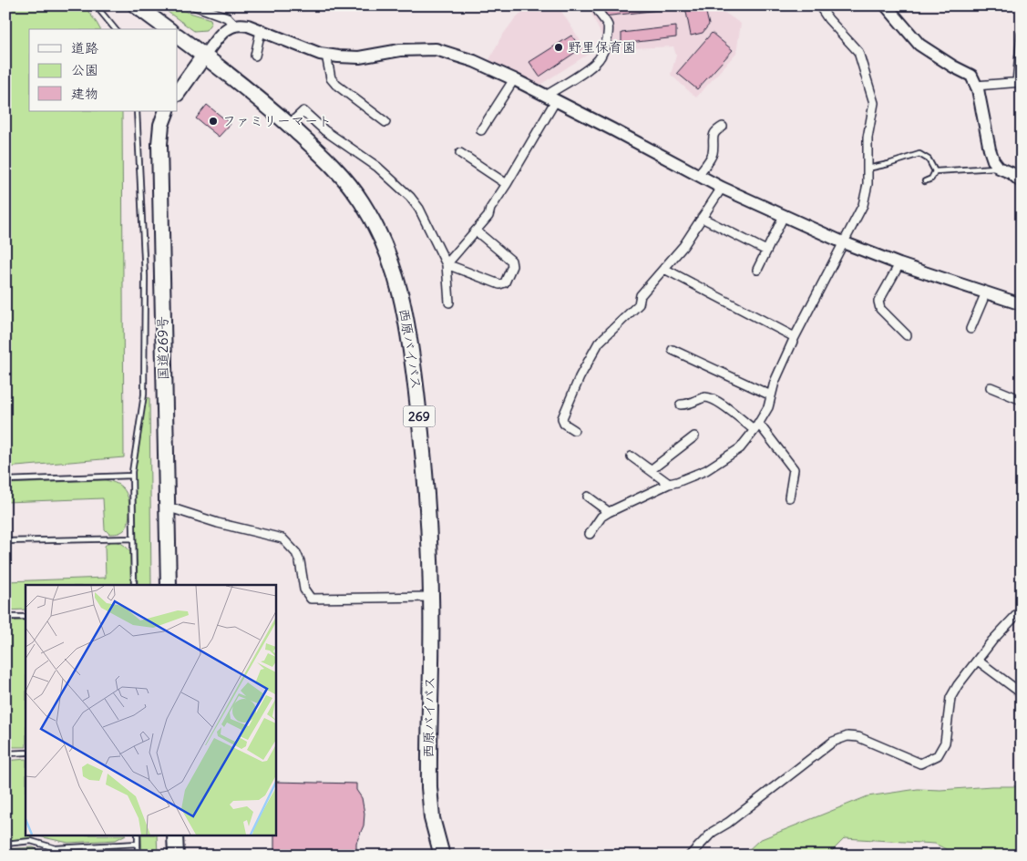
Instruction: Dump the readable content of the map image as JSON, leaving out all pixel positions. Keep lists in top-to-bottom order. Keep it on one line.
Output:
{"streets":{"highway":["国道269号","西原バイパス","269"]},"crossings":[["西原バイパス","269"]],"places":["野里保育園","ファミリーマート"],"legend":["道路","公園","建物"]}
